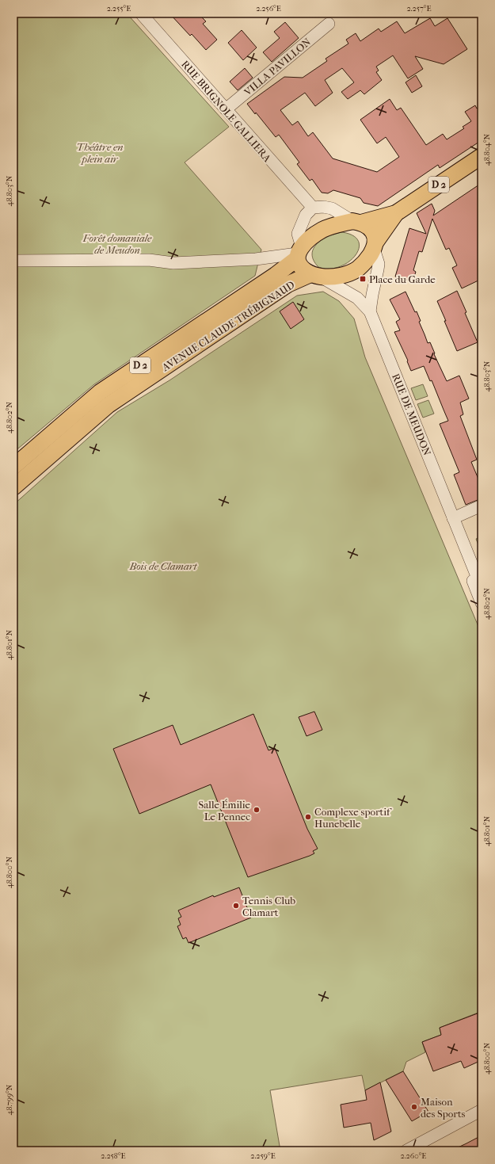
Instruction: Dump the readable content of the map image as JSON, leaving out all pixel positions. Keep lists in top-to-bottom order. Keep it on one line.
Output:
{"streets":{"main road":["D 2","AVENUE CLAUDE TRÉBIGNAUD"],"street":["VILLA PAVILLON","RUE BRIGNOLE GALLIERA","RUE DE MEUDON"]},"crossings":[["VILLA PAVILLON","RUE BRIGNOLE GALLIERA"],["D 2","AVENUE CLAUDE TRÉBIGNAUD"],["D 2","RUE DE MEUDON"],["AVENUE CLAUDE TRÉBIGNAUD","RUE DE MEUDON"]],"parks":["Théâtre en plein air","Forêt domaniale de Meudon","Bois de Clamart"],"places":{"transit":["Place du Garde"],"other":["Salle Émilie Le Pennec","Complexe sportif Hunebelle","Tennis Club Clamart","Maison des Sports"]},"coordinates":["2.255°E","2.256°E","2.257°E","48.804°N","48.803°N","48.802°N","48.801°N","48.800°N","48.799°N","2.258°E","2.259°E","2.260°E"]}
